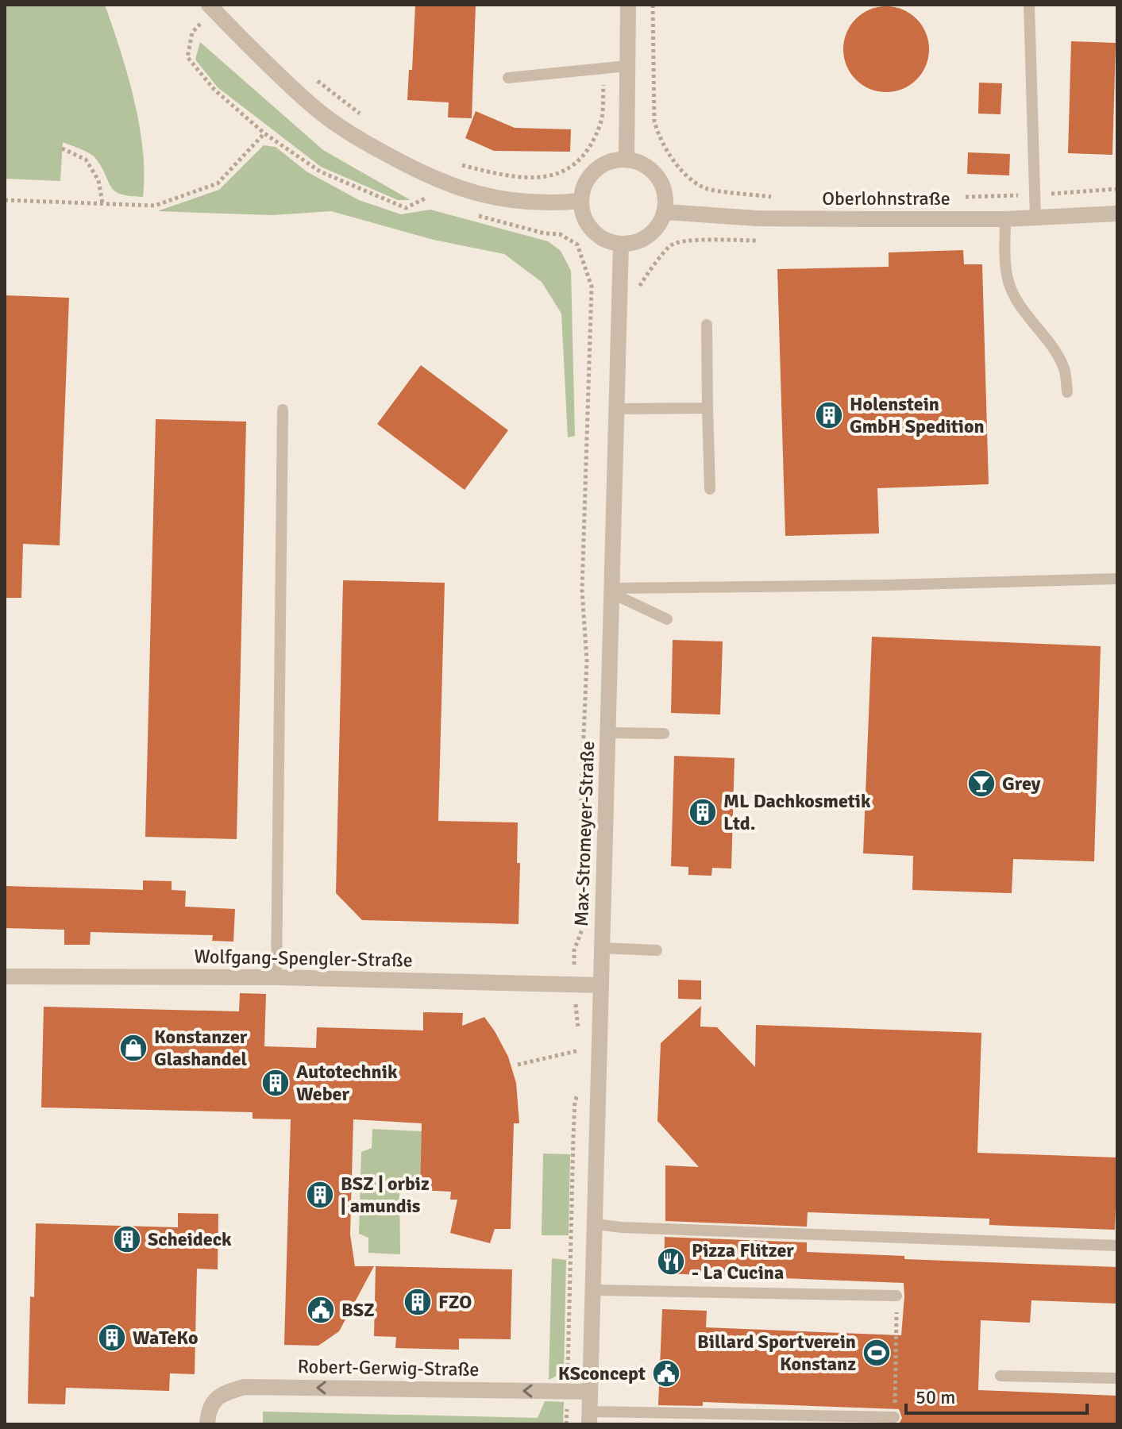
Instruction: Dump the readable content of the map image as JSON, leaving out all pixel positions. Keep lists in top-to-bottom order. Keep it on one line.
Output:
{"streets":{"street":["Oberlohnstraße","Max-Stromeyer-Straße","Wolfgang-Spengler-Straße","Robert-Gerwig-Straße"]},"crossings":[["Oberlohnstraße","Max-Stromeyer-Straße"],["Max-Stromeyer-Straße","Wolfgang-Spengler-Straße"],["Max-Stromeyer-Straße","Robert-Gerwig-Straße"]],"one_way":["Robert-Gerwig-Straße"],"places":{"building":["Holenstein GmbH Spedition","ML Dachkosmetik Ltd.","Autotechnik Weber","BSZ | orbiz | amundis","Scheideck","FZO","WaTeKo"],"bar":["Grey"],"shop":["Konstanzer Glashandel"],"restaurant":["Pizza Flitzer - La Cucina"],"public building":["BSZ","KSconcept"],"sports":["Billard Sportverein Konstanz"]},"scale_bar":"50 m"}
